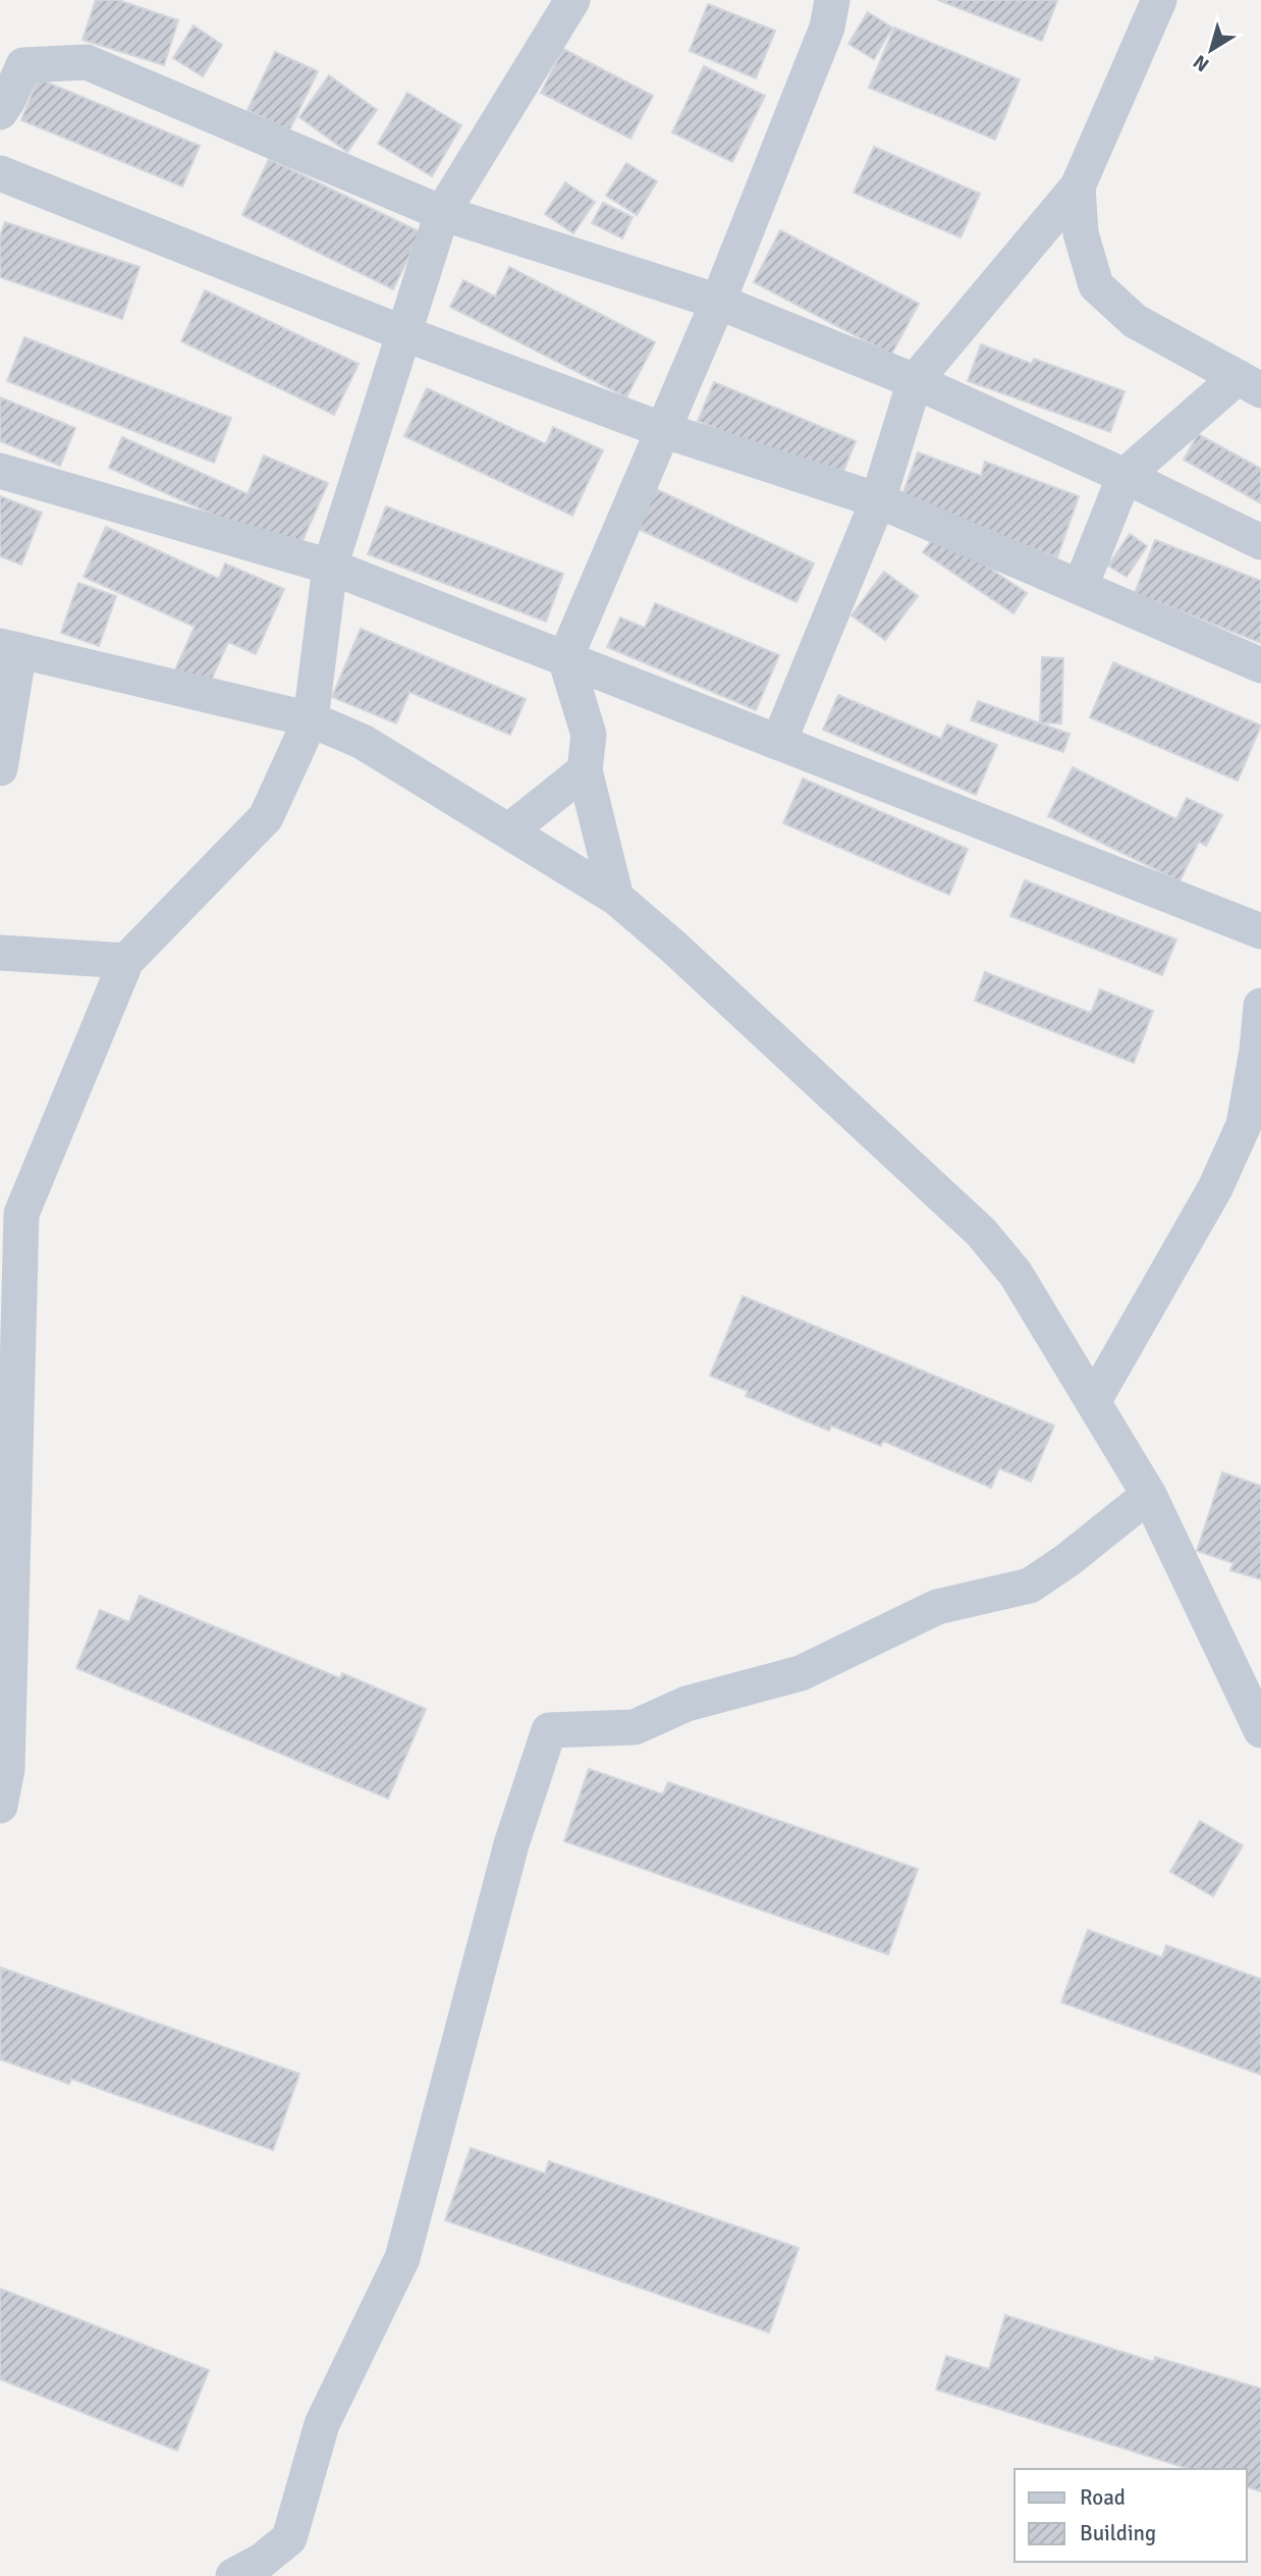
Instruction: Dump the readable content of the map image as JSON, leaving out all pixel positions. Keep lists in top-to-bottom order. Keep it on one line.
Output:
{"legend":["Road","Building"],"north":"bottom left"}
